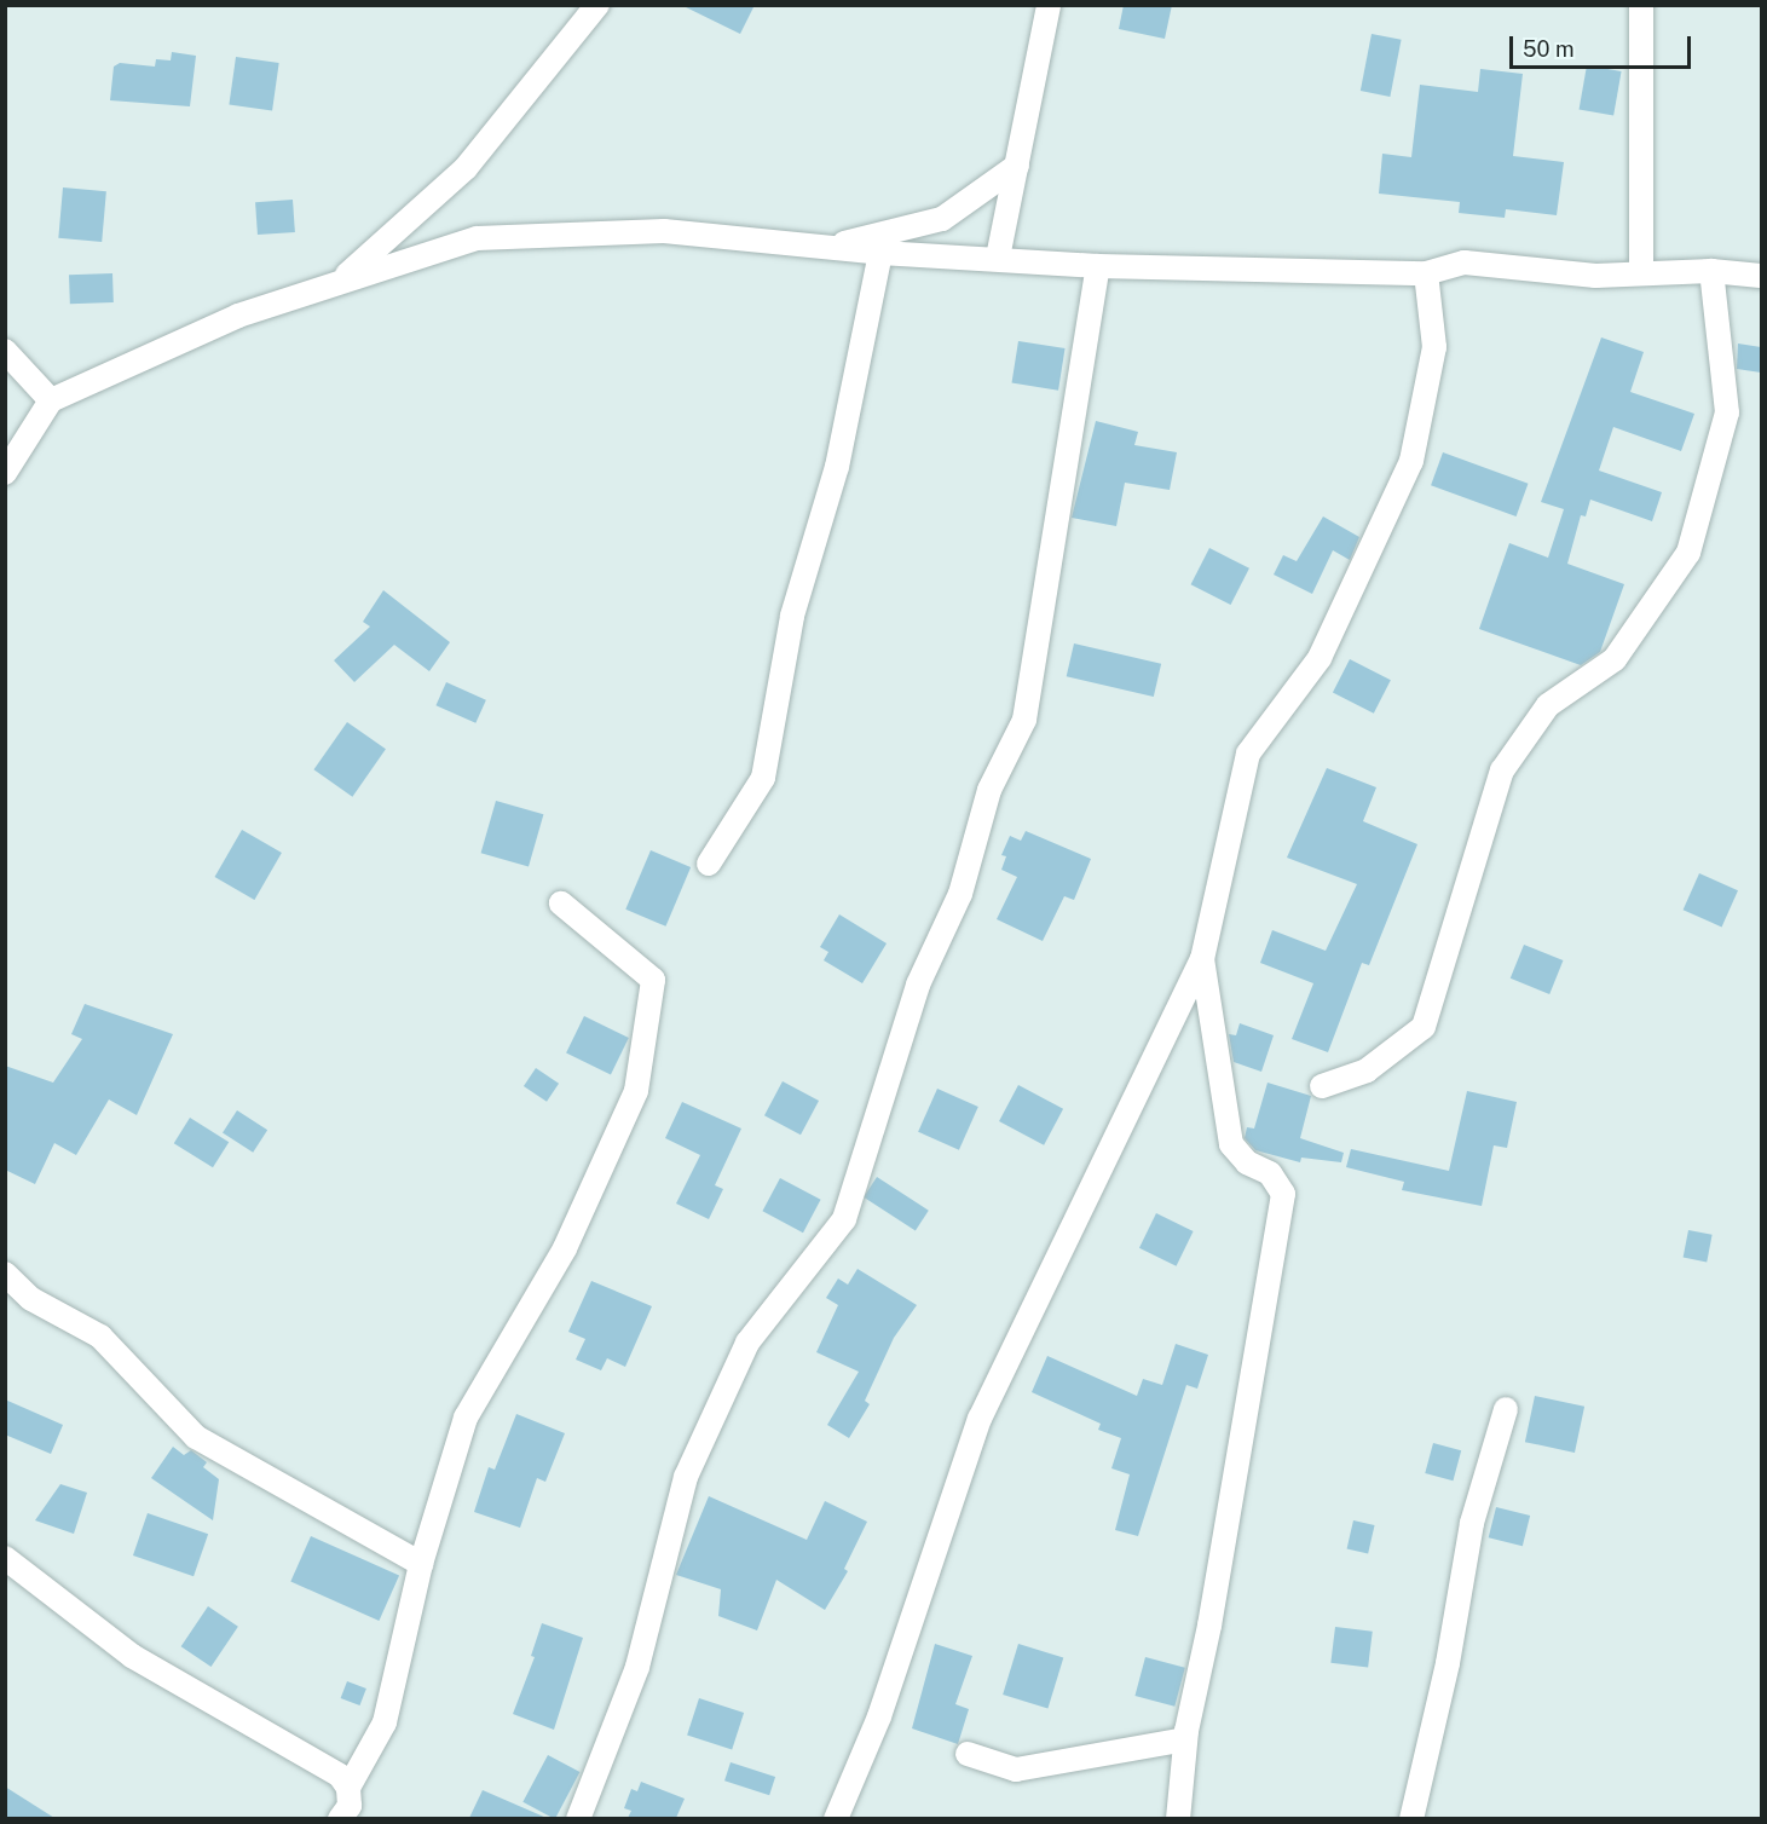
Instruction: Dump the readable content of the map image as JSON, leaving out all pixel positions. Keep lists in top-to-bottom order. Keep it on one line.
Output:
{"scale_bar":"50 m"}
